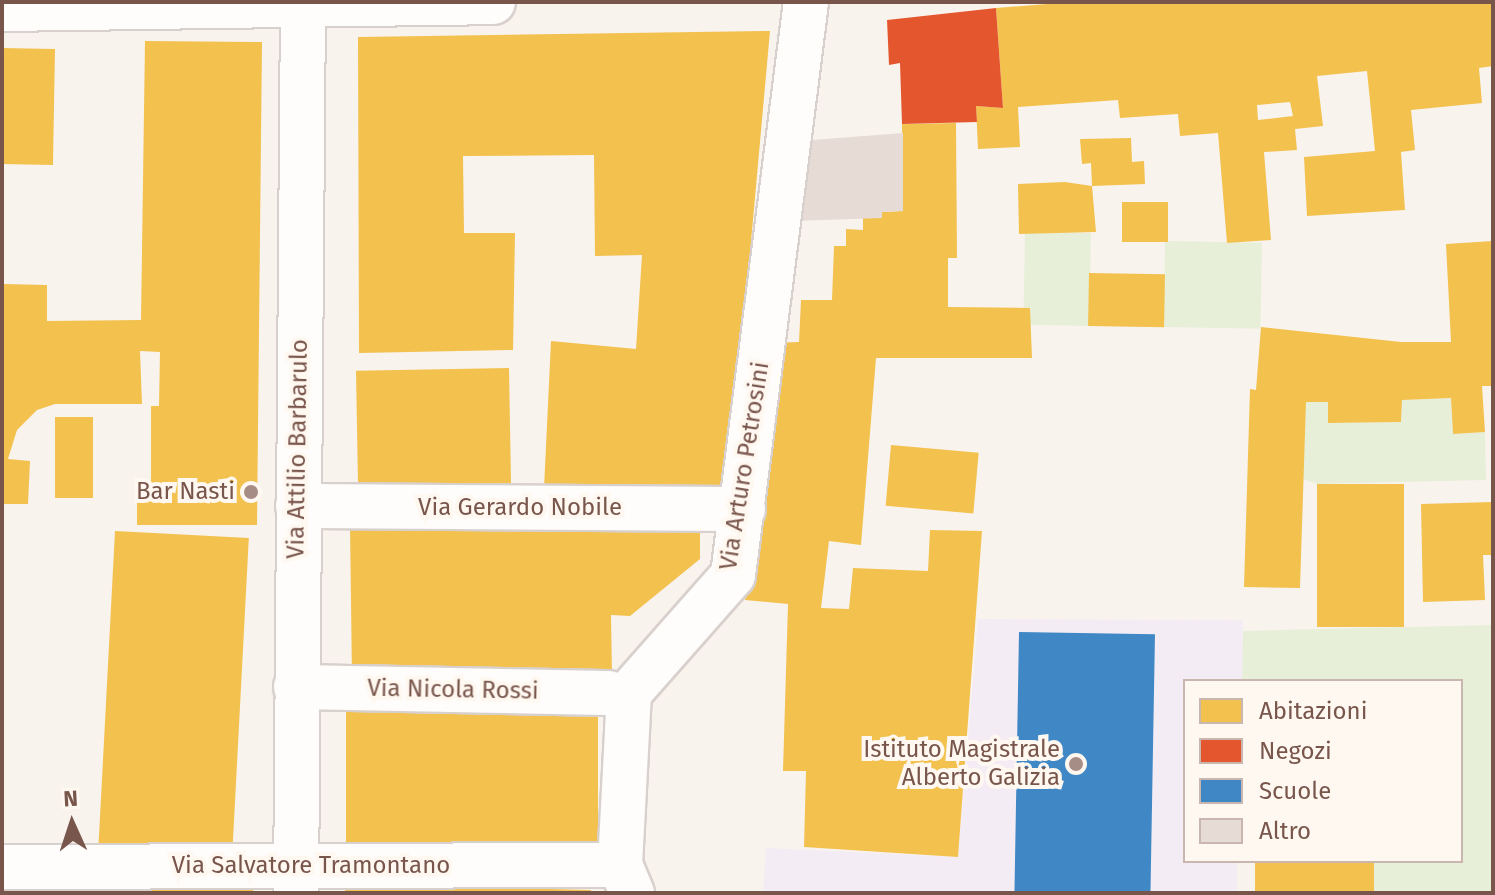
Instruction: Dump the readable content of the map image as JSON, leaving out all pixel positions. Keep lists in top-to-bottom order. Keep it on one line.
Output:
{"streets":{"street":["Via Attilio Barbarulo","Via Arturo Petrosini","Via Gerardo Nobile","Via Nicola Rossi","Via Salvatore Tramontano"]},"crossings":[["Via Attilio Barbarulo","Via Gerardo Nobile"],["Via Attilio Barbarulo","Via Nicola Rossi"],["Via Attilio Barbarulo","Via Salvatore Tramontano"],["Via Arturo Petrosini","Via Gerardo Nobile"],["Via Arturo Petrosini","Via Salvatore Tramontano"]],"places":["Bar Nasti","Istituto Magistrale Alberto Galizia"],"legend":["Abitazioni","Negozi","Scuole","Altro"],"north":"top"}
